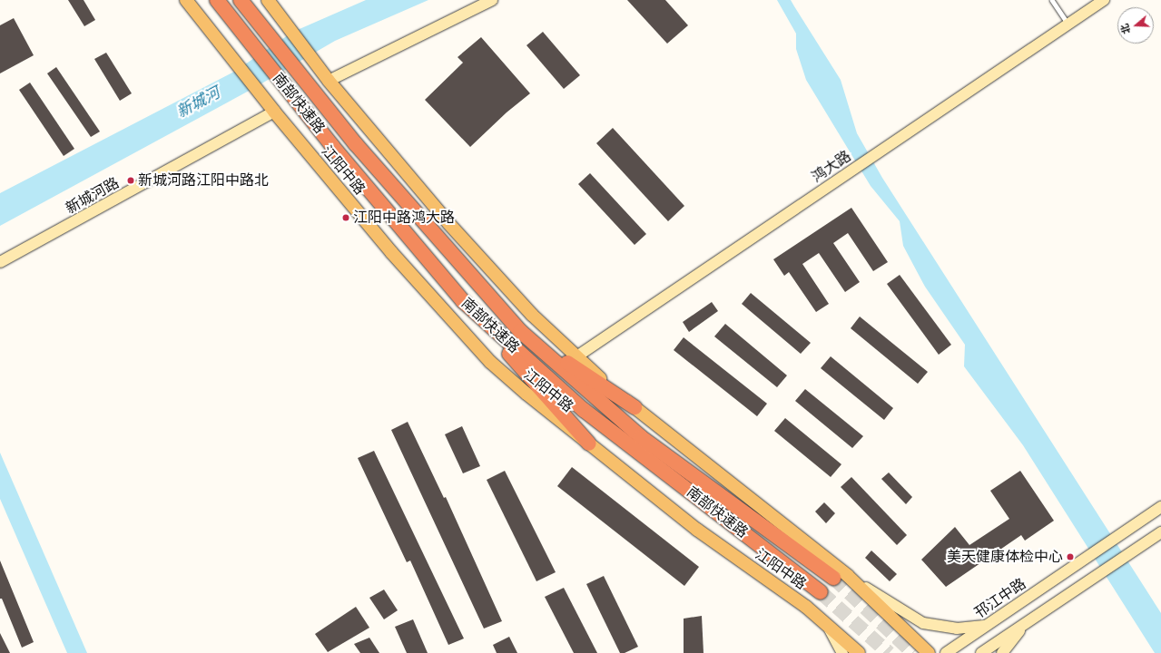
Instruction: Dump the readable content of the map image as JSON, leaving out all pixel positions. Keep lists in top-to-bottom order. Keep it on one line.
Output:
{"streets":{"highway":["南部快速路"],"main road":["江阳中路"],"street":["鸿大路","新城河路","邗江中路"]},"crossings":[["江阳中路","新城河路"]],"water":["新城河"],"places":["新城河路江阳中路北","江阳中路鸿大路","美天健康体检中心"],"north":"left"}
